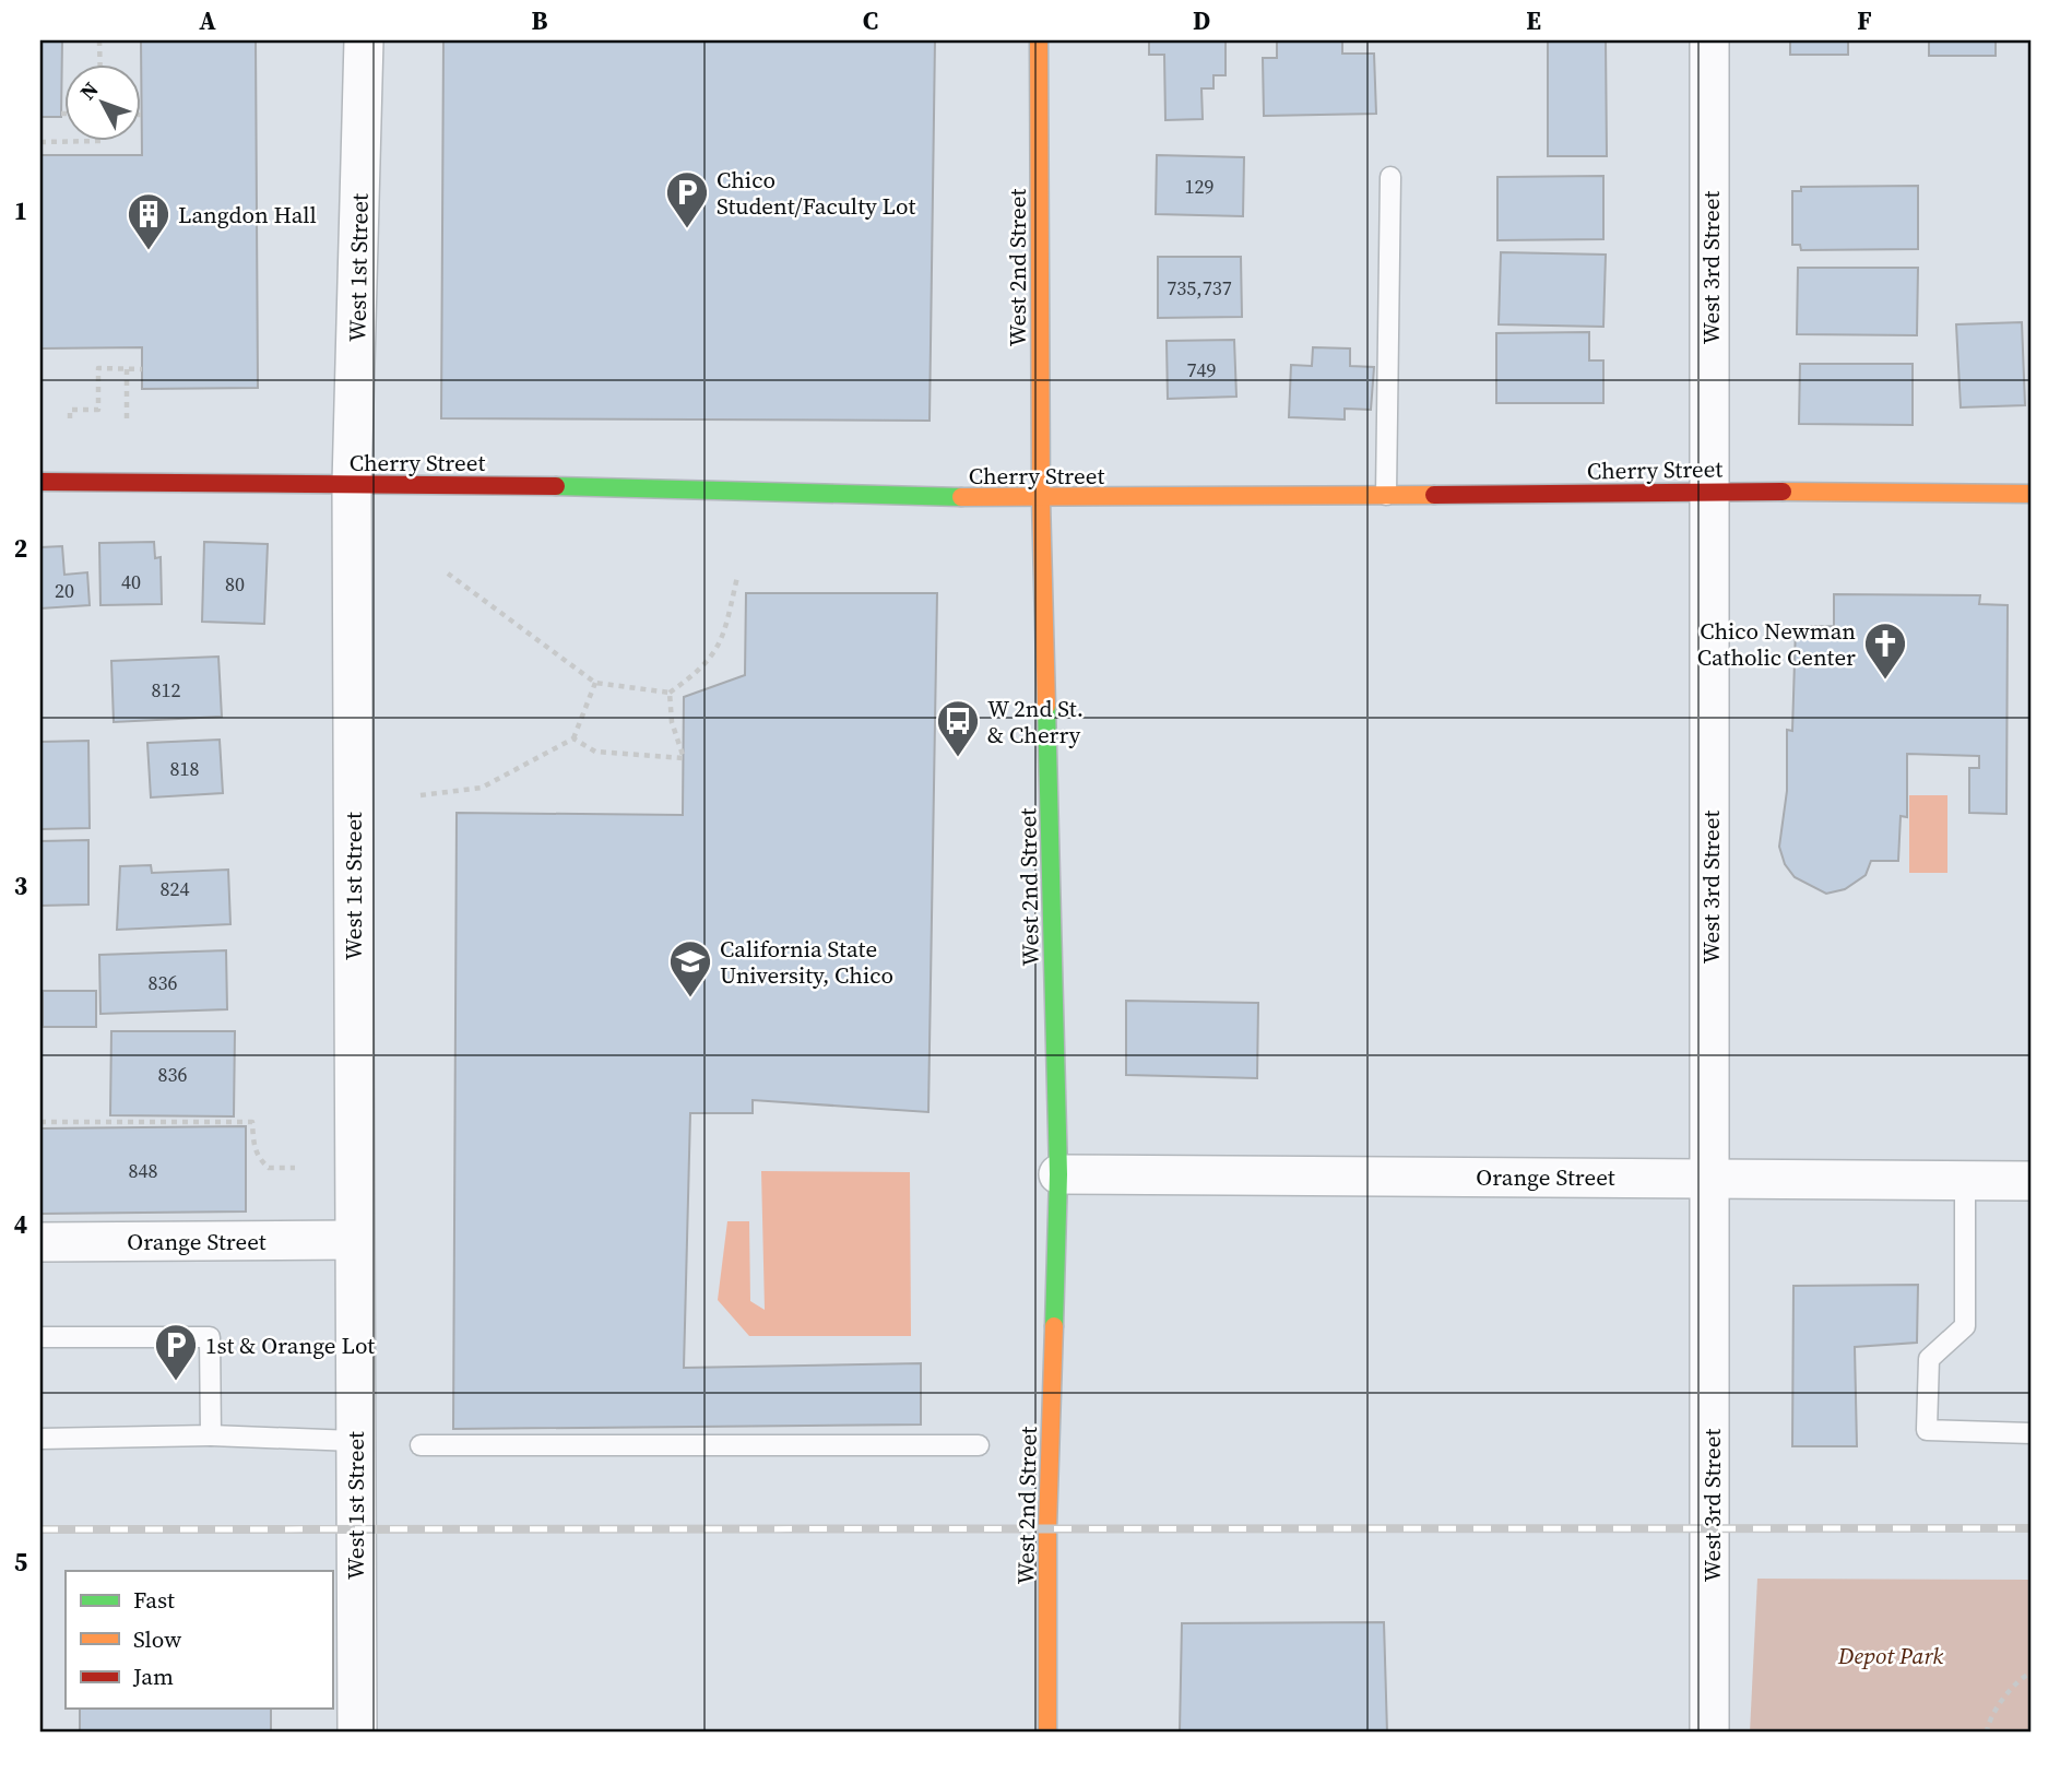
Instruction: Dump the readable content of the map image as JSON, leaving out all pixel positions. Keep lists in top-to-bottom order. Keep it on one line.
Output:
{"streets":{"street":["West 1st Street","West 2nd Street","West 3rd Street","Cherry Street","Orange Street"]},"crossings":[["West 1st Street","Cherry Street"],["West 1st Street","Orange Street"],["West 2nd Street","Cherry Street"],["West 2nd Street","Orange Street"],["West 3rd Street","Cherry Street"],["West 3rd Street","Orange Street"]],"parks":["Depot Park"],"places":{"parking":["Chico Student/Faculty Lot","1st & Orange Lot"],"building":["Langdon Hall"],"church":["Chico Newman Catholic Center"],"bus stop":["W 2nd St. & Cherry"],"school or university":["California State University, Chico"]},"house_numbers":["129","735,737","749","40","80","20","812","818","824","836","836","848"],"legend":["Fast","Slow","Jam"],"north":"top left","grid":{"columns":["A","B","C","D","E","F"],"rows":["1","2","3","4","5"]}}
